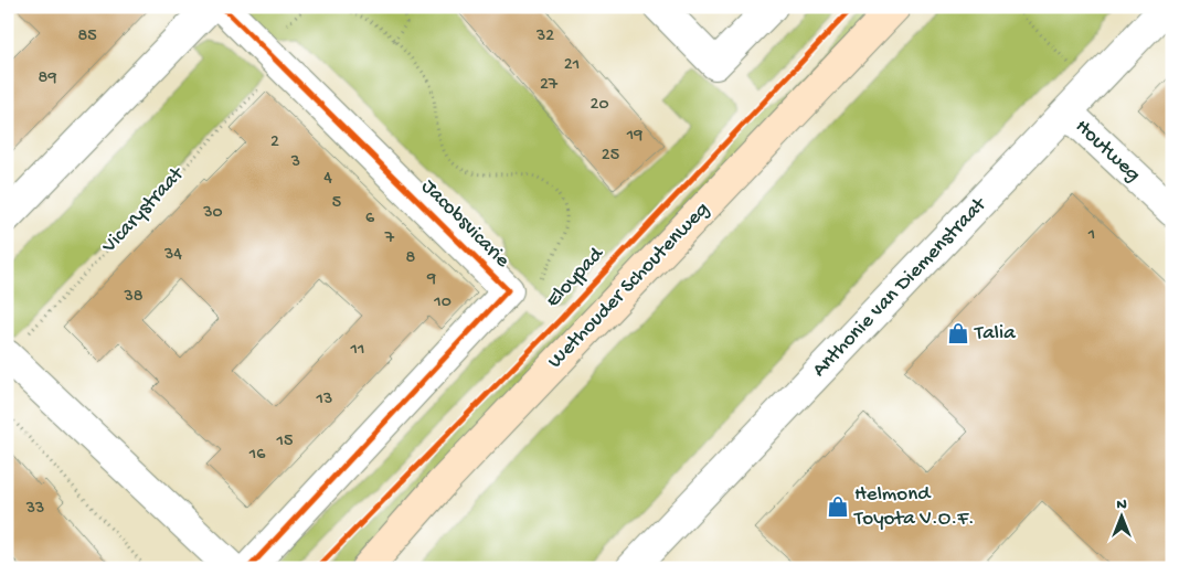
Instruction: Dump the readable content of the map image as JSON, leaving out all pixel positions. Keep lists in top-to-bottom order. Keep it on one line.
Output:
{"streets":{"street":["Houtweg","Jacobsvicarie","Wethouder Schoutenweg","Anthonie van Diemenstraat"],"path":["Vicarystraat"],"cycle path":["Eloypad"]},"crossings":[["Houtweg","Anthonie van Diemenstraat"],["Vicarystraat","Jacobsvicarie"]],"places":{"shop":["Talia","Helmond Toyota V.O.F."]},"house_numbers":["85","32","21","89","27","20","19","2","25","3","4","5","30","6","1","7","34","8","9","38","10","11","13","15","16","33"],"north":"top"}
